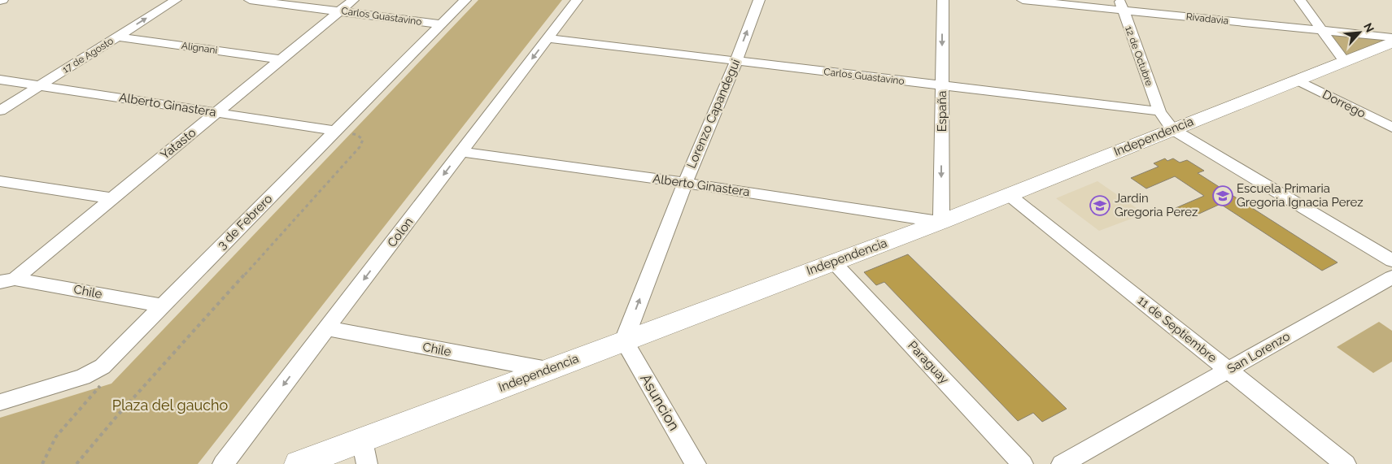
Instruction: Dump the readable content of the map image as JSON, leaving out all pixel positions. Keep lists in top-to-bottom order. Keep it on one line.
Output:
{"streets":{"main road":["Independencia"],"street":["Carlos Guastavino","Rivadavia","Alignani","17 de Agosto","12 de Octubre","Dorrego","Alberto Ginastera","España","Lorenzo Capandegui","Yatasto","3 de Febrero","Colon","Chile","11 de Septiembre","San Lorenzo","Paraguay","Asuncion"]},"crossings":[["Carlos Guastavino","12 de Octubre"],["Carlos Guastavino","España"],["Carlos Guastavino","Lorenzo Capandegui"],["Carlos Guastavino","Independencia"],["Carlos Guastavino","Yatasto"],["Carlos Guastavino","3 de Febrero"],["Carlos Guastavino","Colon"],["Rivadavia","12 de Octubre"],["Alignani","17 de Agosto"],["Alignani","Yatasto"],["17 de Agosto","Alberto Ginastera"],["12 de Octubre","Independencia"],["Dorrego","Independencia"],["Alberto Ginastera","España"],["Alberto Ginastera","Lorenzo Capandegui"],["Alberto Ginastera","Independencia"],["Alberto Ginastera","Yatasto"],["Alberto Ginastera","3 de Febrero"],["Alberto Ginastera","Colon"],["España","Independencia"],["Lorenzo Capandegui","Independencia"],["Lorenzo Capandegui","Asuncion"],["Independencia","Chile"],["Independencia","11 de Septiembre"],["Independencia","Paraguay"],["Independencia","Asuncion"],["Yatasto","Chile"],["3 de Febrero","Chile"],["Colon","Chile"],["11 de Septiembre","San Lorenzo"]],"one_way":["España","Lorenzo Capandegui","Colon"],"parks":["Plaza del gaucho"],"places":{"school or university":["Escuela Primaria Gregoria Ignacia Perez","Jardin Gregoria Perez"]},"north":"top right"}
